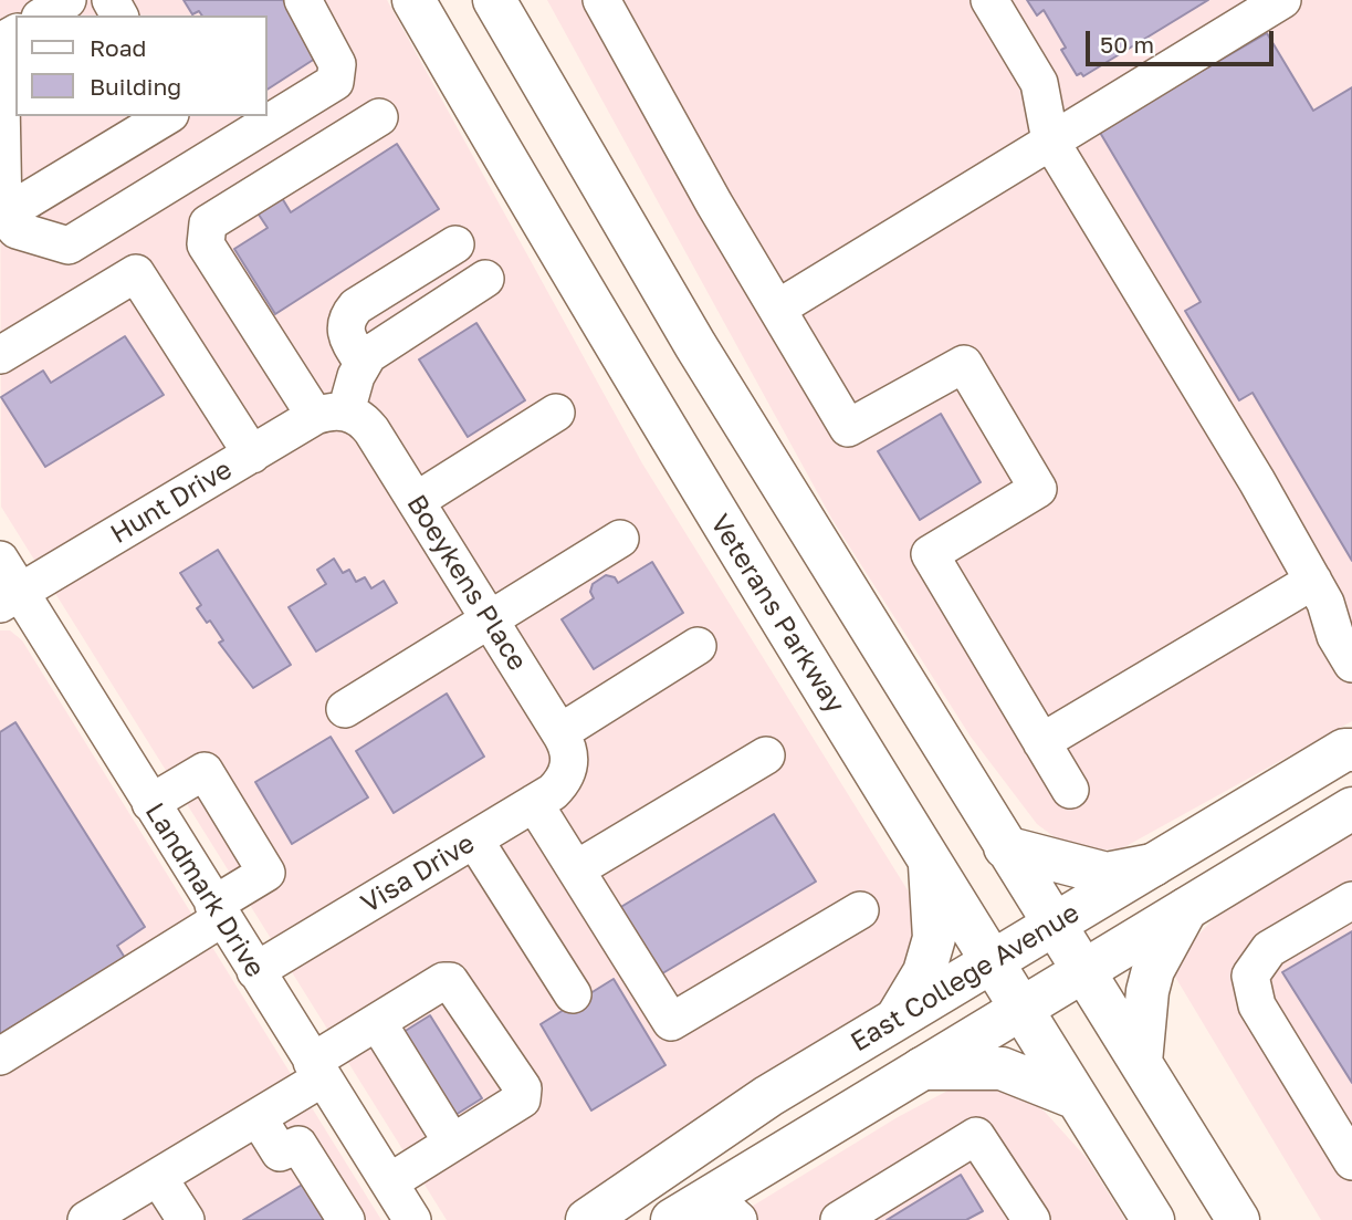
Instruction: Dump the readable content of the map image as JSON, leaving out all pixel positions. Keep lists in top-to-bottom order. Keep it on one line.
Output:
{"streets":{"main road":["Veterans Parkway","East College Avenue"],"street":["Hunt Drive","Boeykens Place","Visa Drive","Landmark Drive"]},"crossings":[["Hunt Drive","Boeykens Place"],["Hunt Drive","Landmark Drive"],["Boeykens Place","Visa Drive"],["Veterans Parkway","East College Avenue"],["Visa Drive","Landmark Drive"]],"legend":["Road","Building"],"scale_bar":"50 m"}
